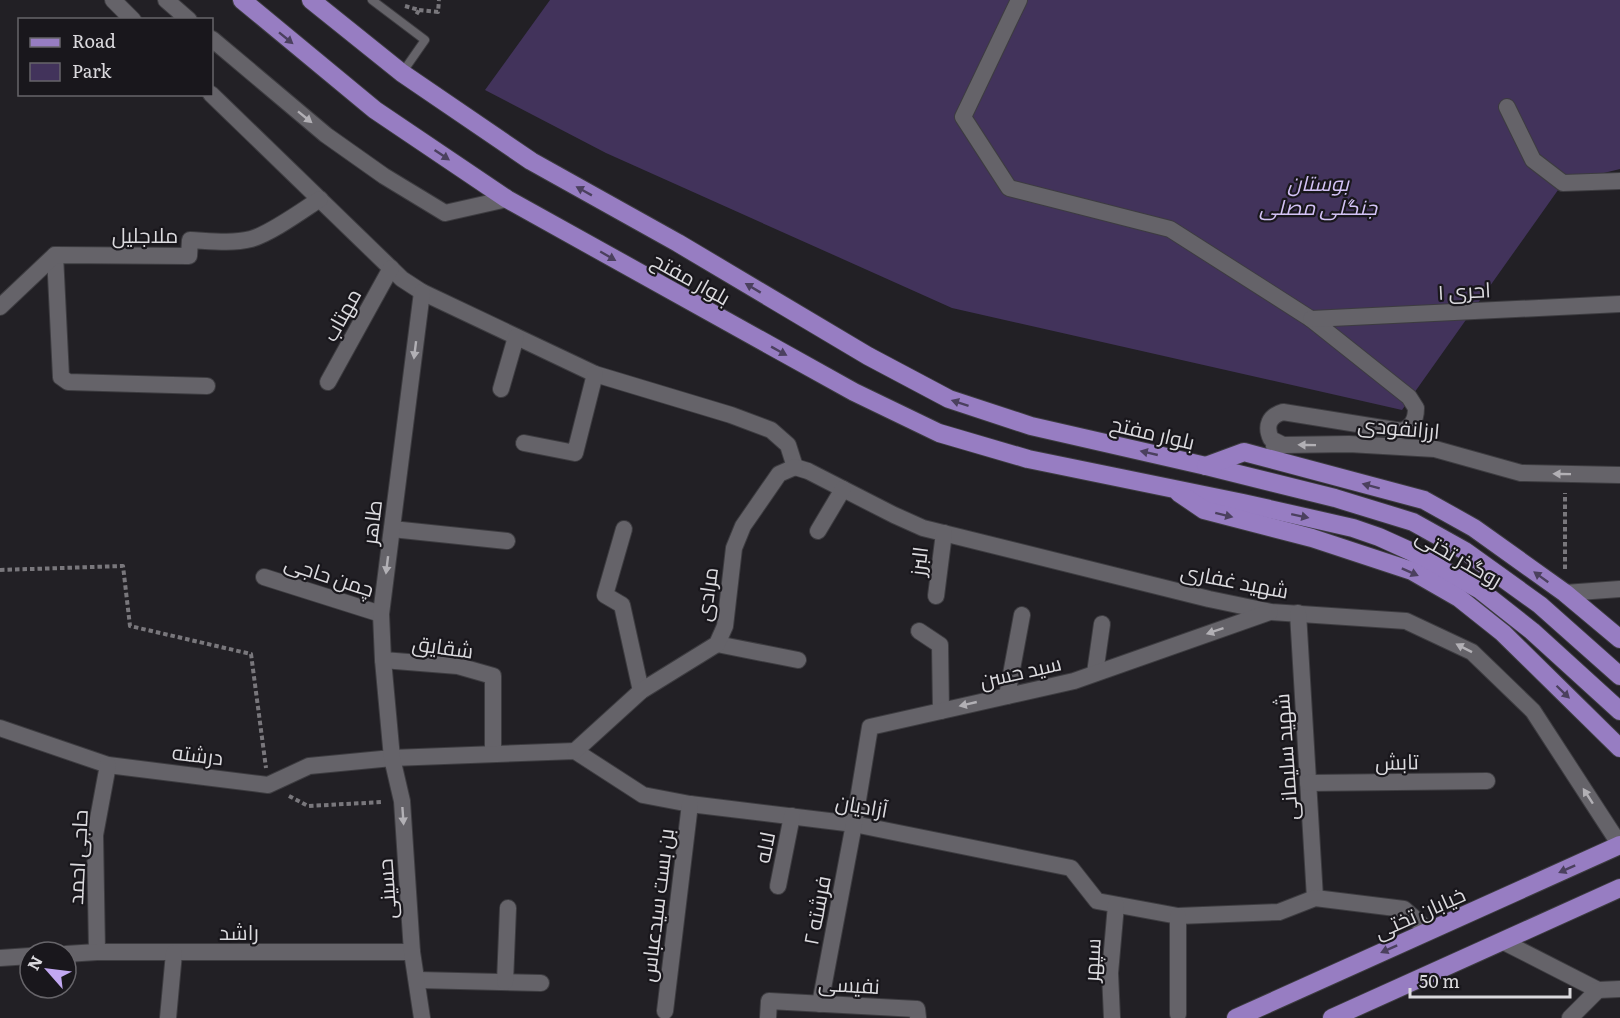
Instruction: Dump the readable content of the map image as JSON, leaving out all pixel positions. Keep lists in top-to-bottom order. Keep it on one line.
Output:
{"streets":{"main road":["بلوار مفتح","روگذر تختی","خیابان تختی"],"street":["ملاجلیل","احری ۱","مهتاب","ارزانفودی","طاهر","البرز","چمن حاجی","شهید غفاری","مرادی","شقایق","سید حسن","درشته","شهید سلیمانی","تابش","آزادیان","لاله","حاجی احمد","حسینی","بن بست سیدعباس","فرشته ۲","راشد","سپهر","نفیسی"]},"crossings":[["بلوار مفتح","روگذر تختی"],["طاهر","چمن حاجی"],["طاهر","شقایق"],["طاهر","حسینی"],["البرز","شهید غفاری"],["شهید غفاری","مرادی"],["شهید غفاری","سید حسن"],["شهید غفاری","شهید سلیمانی"],["شهید غفاری","خیابان تختی"],["مرادی","آزادیان"],["سید حسن","آزادیان"],["سید حسن","فرشته ۲"],["درشته","حاجی احمد"],["شهید سلیمانی","تابش"],["شهید سلیمانی","آزادیان"],["آزادیان","لاله"],["آزادیان","بن بست سیدعباس"],["آزادیان","فرشته ۲"],["آزادیان","سپهر"],["حاجی احمد","راشد"],["حسینی","راشد"],["فرشته ۲","نفیسی"]],"one_way":["ارزانفودی","طاهر","شهید غفاری","سید حسن","حسینی"],"parks":["بوستان جنگلی مصلی"],"legend":["Road","Park"],"scale_bar":"50 m","north":"top left"}
